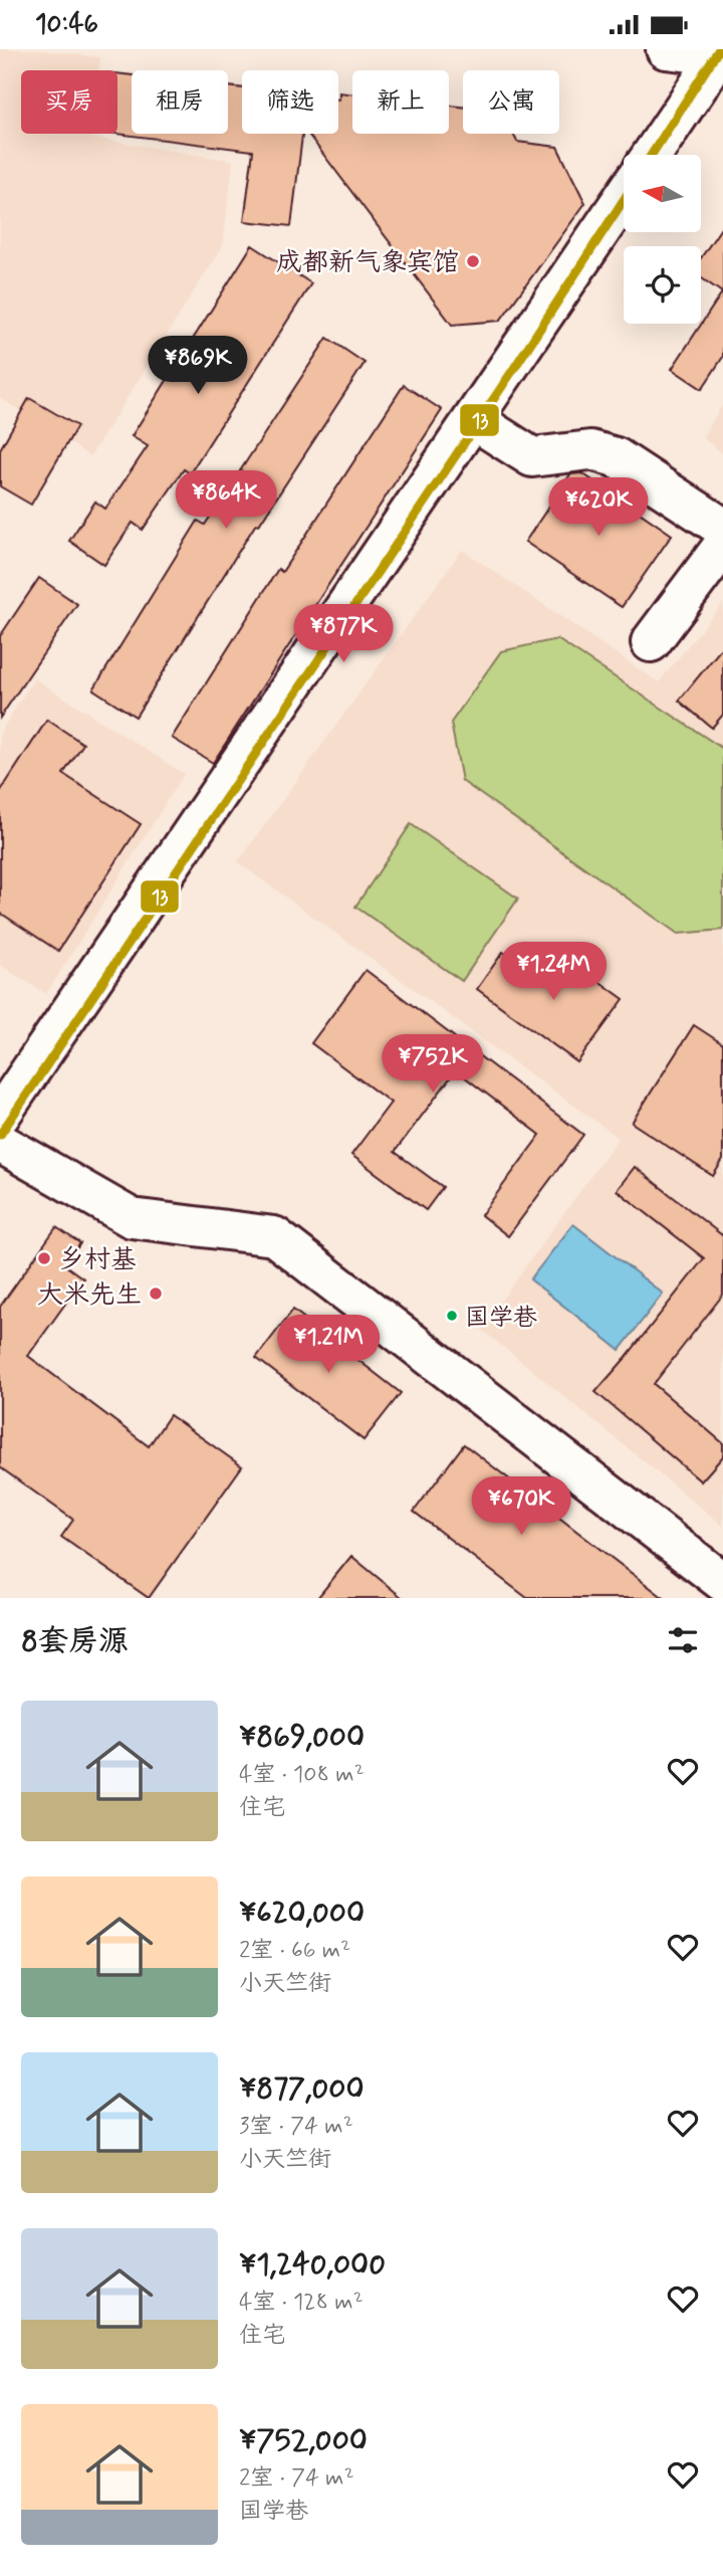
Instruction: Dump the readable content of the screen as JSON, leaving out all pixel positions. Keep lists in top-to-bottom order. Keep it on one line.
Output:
{"places":["成都新气象宾馆","乡村基","大米先生","国学巷"],"lines":["transit line 13"],"north":"left","page":{"status":"10:46","chip":["买房","租房","筛选","新上","公寓"],"price":["¥869K","¥864K","¥620K","¥877K","¥1.24M","¥752K","¥1.21M","¥670K"],"heading":"8套房源","list":[{"name":"¥869,000","note":"4室 · 108 m² · 住宅"},{"name":"¥620,000","note":"2室 · 66 m² · 小天竺街"},{"name":"¥877,000","note":"3室 · 74 m² · 小天竺街"},{"name":"¥1,240,000","note":"4室 · 128 m² · 住宅"},{"name":"¥752,000","note":"2室 · 74 m² · 国学巷"}]}}
